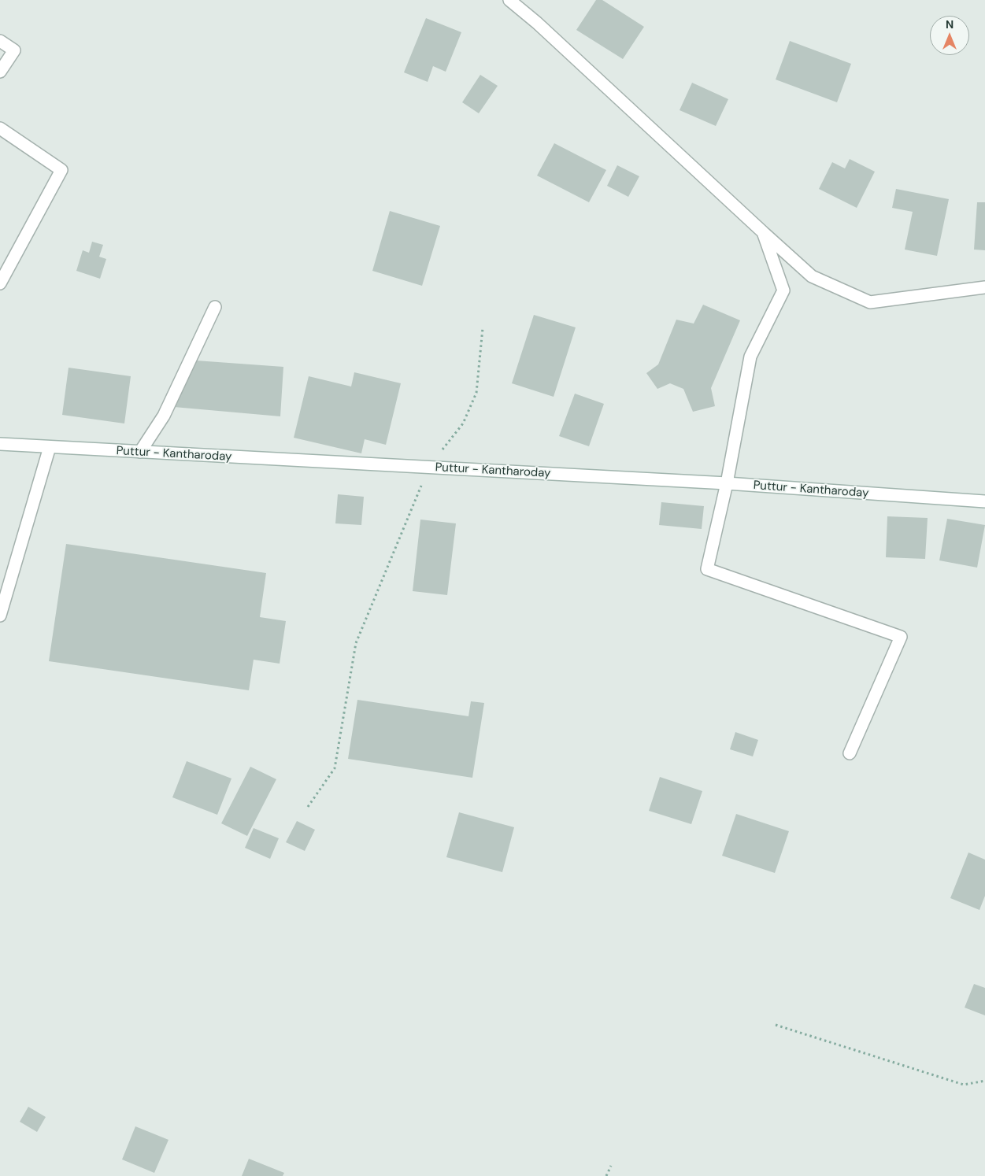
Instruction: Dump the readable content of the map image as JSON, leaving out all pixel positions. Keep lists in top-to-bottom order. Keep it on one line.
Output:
{"streets":{"street":["Puttur - Kantharoday"]},"north":"top"}
